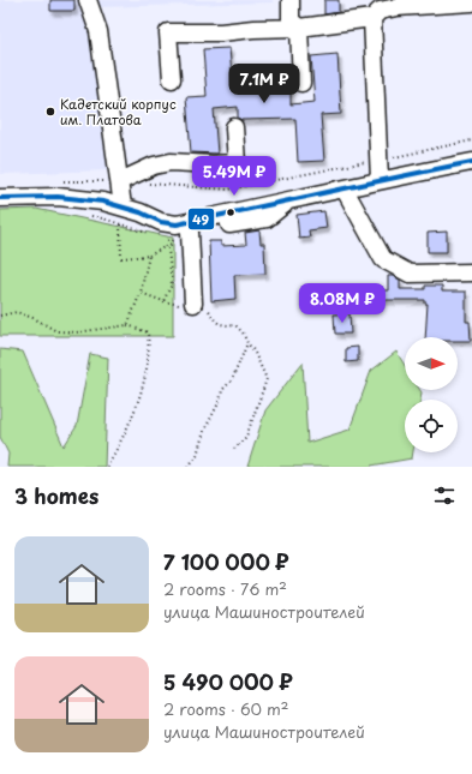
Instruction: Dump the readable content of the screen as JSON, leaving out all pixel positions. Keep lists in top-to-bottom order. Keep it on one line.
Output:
{"places":["Кадетский корпус им. Платова"],"lines":["transit line 49"],"north":"right","page":{"price":["7.1M ₽","5.49M ₽","8.08M ₽"],"heading":"3 homes","list":[{"name":"7 100 000 ₽","note":"2 rooms · 76 m² · улица Машиностроителей"},{"name":"5 490 000 ₽","note":"2 rooms · 60 m² · улица Машиностроителей"}]}}
